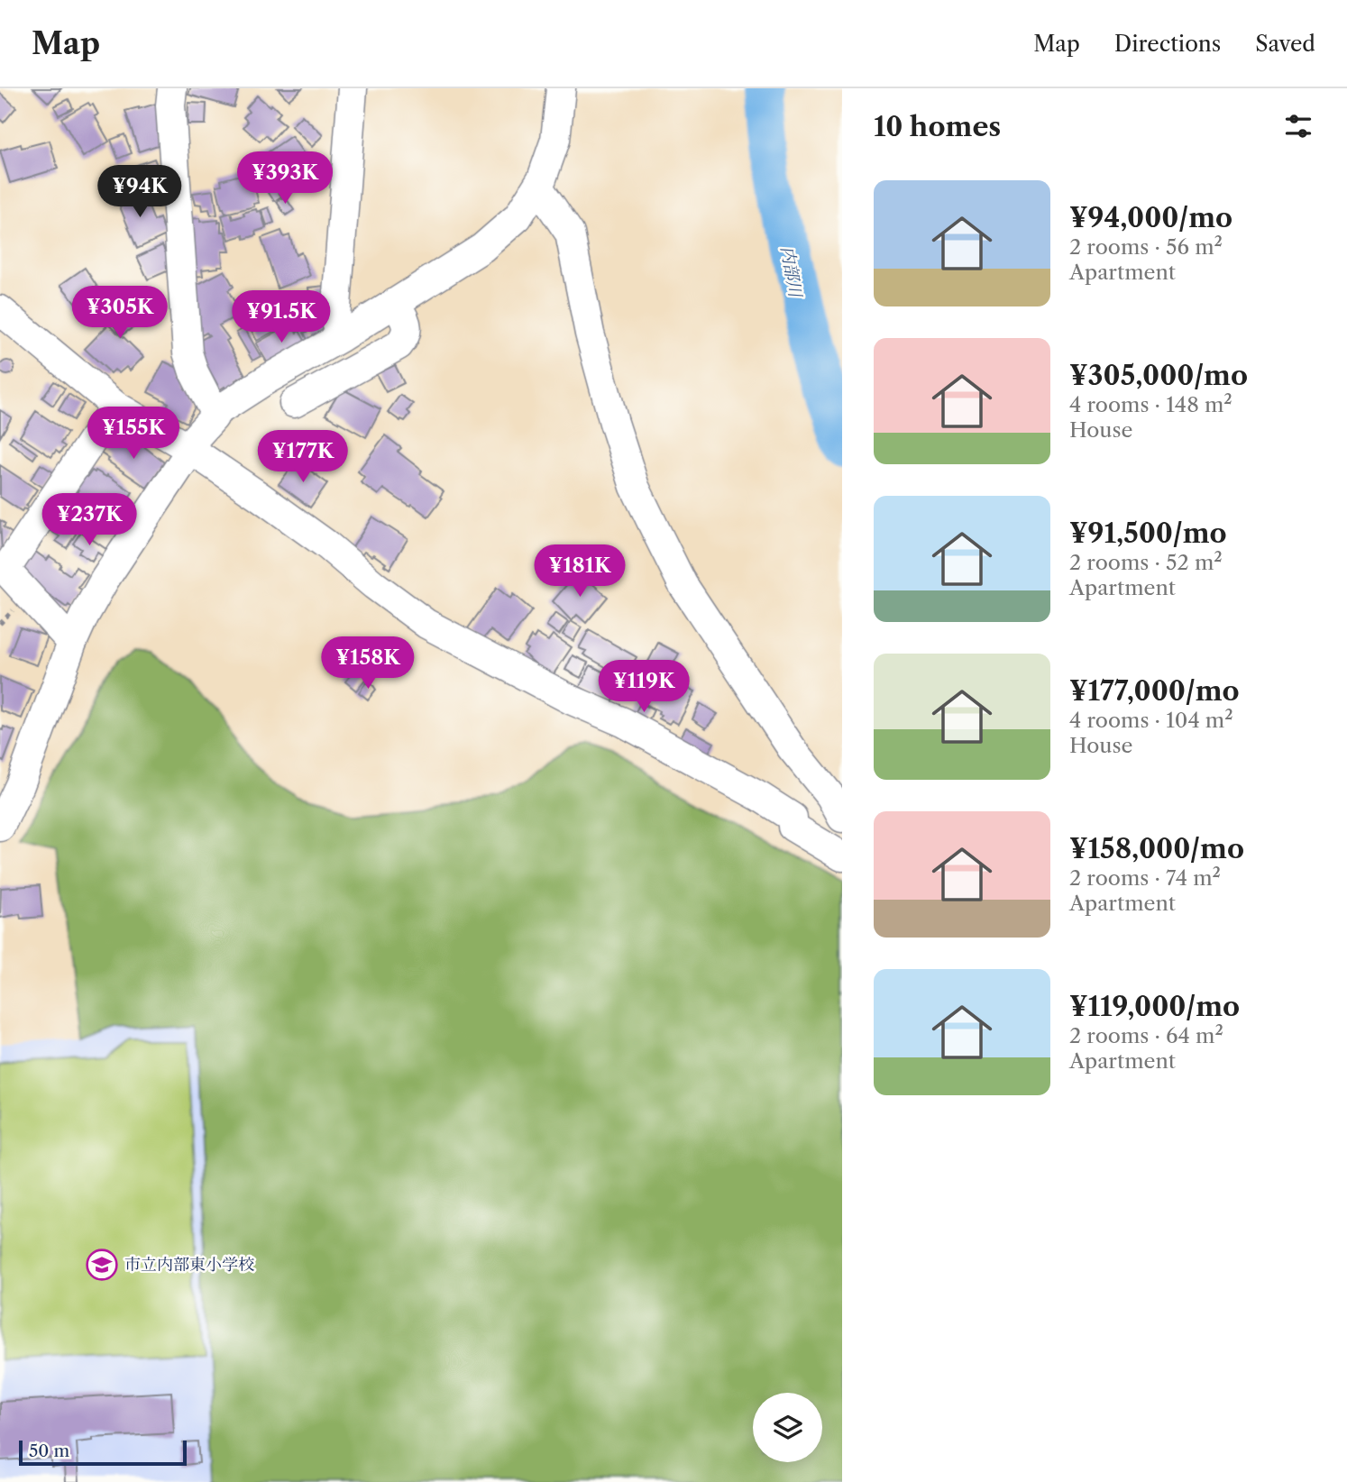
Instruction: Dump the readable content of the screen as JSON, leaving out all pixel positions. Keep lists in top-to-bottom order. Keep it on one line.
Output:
{"water":["内部川"],"places":{"school or university":["市立内部東小学校"]},"scale_bar":"50 m","page":{"header":"Map","nav":["Map","Directions","Saved"],"heading":"10 homes","price":["¥393K","¥94K","¥305K","¥91.5K","¥155K","¥177K","¥237K","¥181K","¥158K","¥119K"],"list":[{"name":"¥94,000/mo","note":"2 rooms · 56 m² · Apartment"},{"name":"¥305,000/mo","note":"4 rooms · 148 m² · House"},{"name":"¥91,500/mo","note":"2 rooms · 52 m² · Apartment"},{"name":"¥177,000/mo","note":"4 rooms · 104 m² · House"},{"name":"¥158,000/mo","note":"2 rooms · 74 m² · Apartment"},{"name":"¥119,000/mo","note":"2 rooms · 64 m² · Apartment"}],"scale":"50 m"}}
